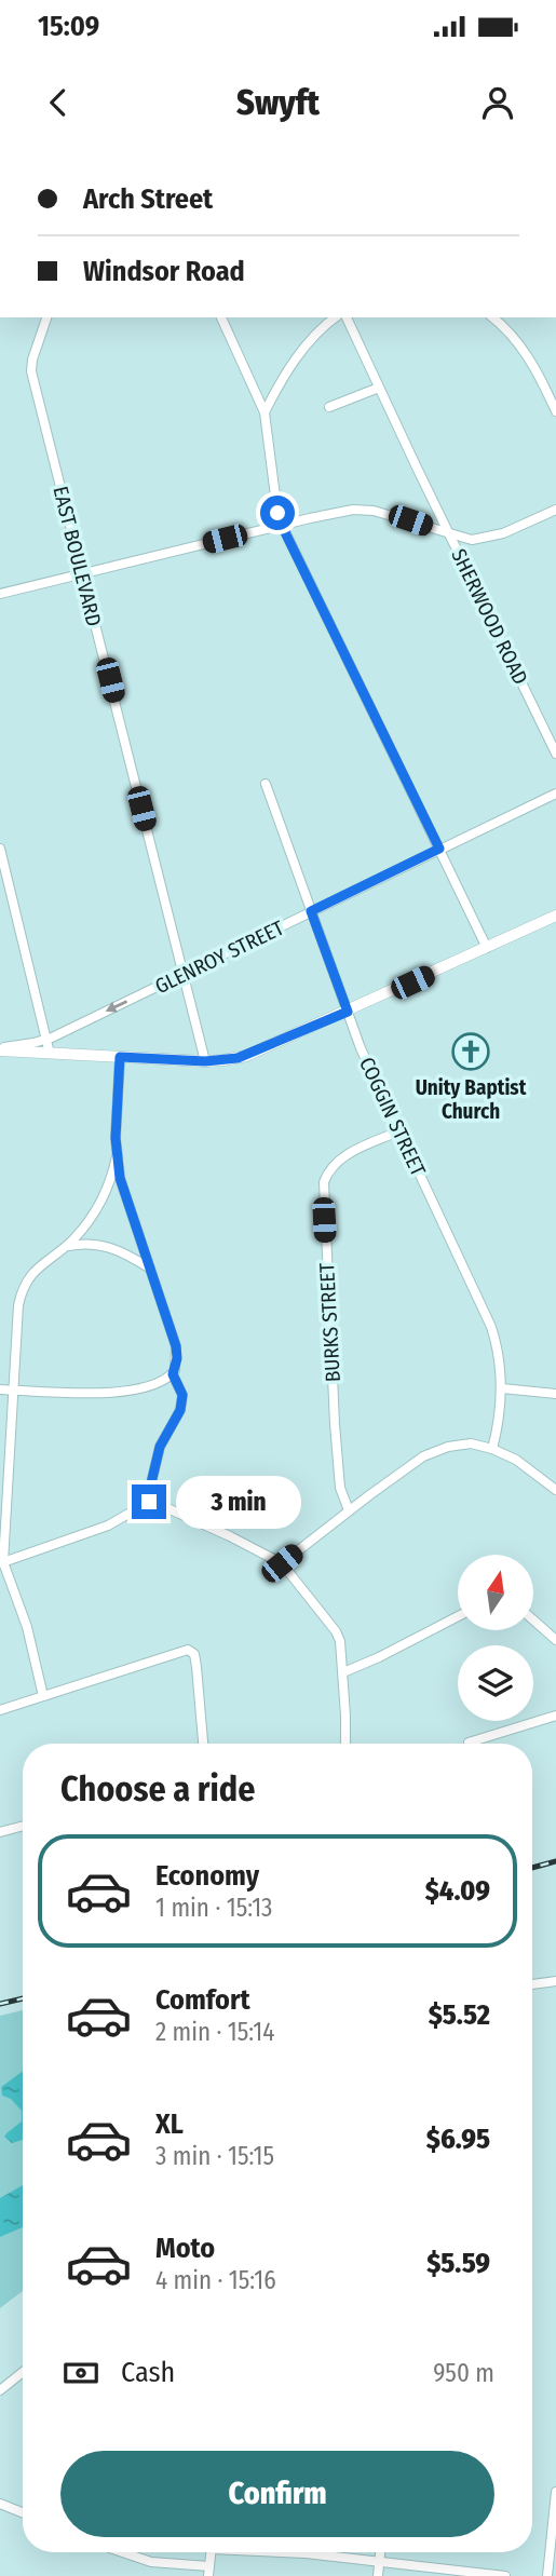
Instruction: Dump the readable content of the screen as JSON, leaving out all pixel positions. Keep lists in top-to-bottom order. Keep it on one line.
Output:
{"streets":{"street":["EAST BOULEVARD","SHERWOOD ROAD","GLENROY STREET","COGGIN STREET","BURKS STREET"]},"crossings":[["EAST BOULEVARD","GLENROY STREET"],["GLENROY STREET","COGGIN STREET"],["COGGIN STREET","BURKS STREET"]],"places":{"church":["Unity Baptist Church"]},"north":"top","page":{"status":"15:09","header":"Swyft","banner":["Arch Street","Windsor Road"],"bubble":"3 min","heading":"Choose a ride","list":[{"name":"Economy","note":"1 min · 15:13","value":"$4.09"},{"name":"Comfort","note":"2 min · 15:14","value":"$5.52"},{"name":"XL","note":"3 min · 15:15","value":"$6.95"},{"name":"Moto","note":"4 min · 15:16","value":"$5.59"}],"pay":["Cash","950 m"],"buttons":"Confirm"}}
